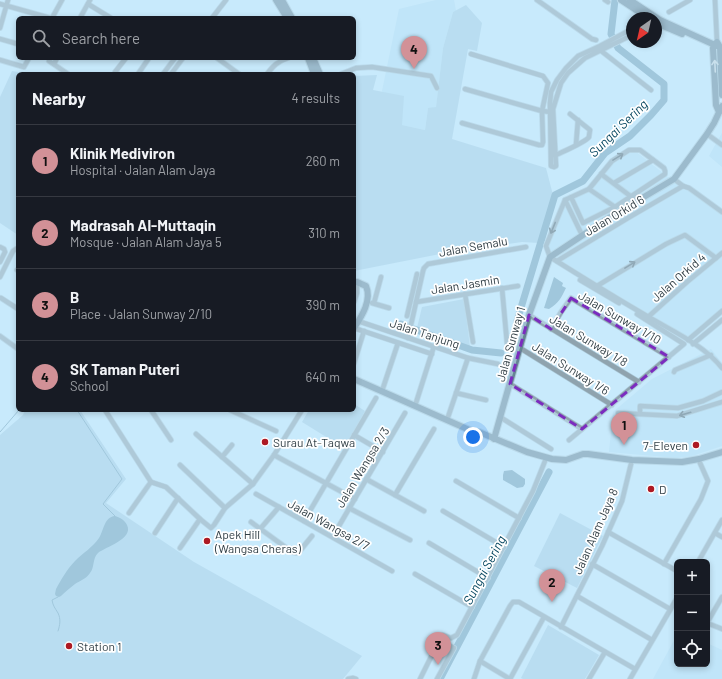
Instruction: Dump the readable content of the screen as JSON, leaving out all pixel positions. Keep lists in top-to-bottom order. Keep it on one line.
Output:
{"streets":{"street":["Jalan Orkid 6","Jalan Semalu","Jalan Orkid 4","Jalan Jasmin","Jalan Sunway 1/10","Jalan Tanjung","Jalan Sunway 1/8","Jalan Sunway 1","Jalan Sunway 1/6","Jalan Wangsa 2/3","Jalan Wangsa 2/7","Jalan Alam Jaya 8"]},"crossings":[["Jalan Semalu","Jalan Jasmin"],["Jalan Sunway 1/10","Jalan Sunway 1/8"],["Jalan Sunway 1/8","Jalan Sunway 1"],["Jalan Sunway 1","Jalan Sunway 1/6"]],"water":["Sungai Sering"],"places":["Surau At-Taqwa","7-Eleven","D","Apek Hill (Wangsa Cheras)","Station 1"],"north":"bottom left","page":{"search":"Search here","pins":["4","1","2","3"],"heading":["Nearby","4 results"],"list":[{"mark":"1","name":"Klinik Mediviron","note":"Hospital · Jalan Alam Jaya","value":"260 m"},{"mark":"2","name":"Madrasah Al-Muttaqin","note":"Mosque · Jalan Alam Jaya 5","value":"310 m"},{"mark":"3","name":"B","note":"Place · Jalan Sunway 2/10","value":"390 m"},{"mark":"4","name":"SK Taman Puteri","note":"School","value":"640 m"}],"map_buttons":["+","−"]}}
